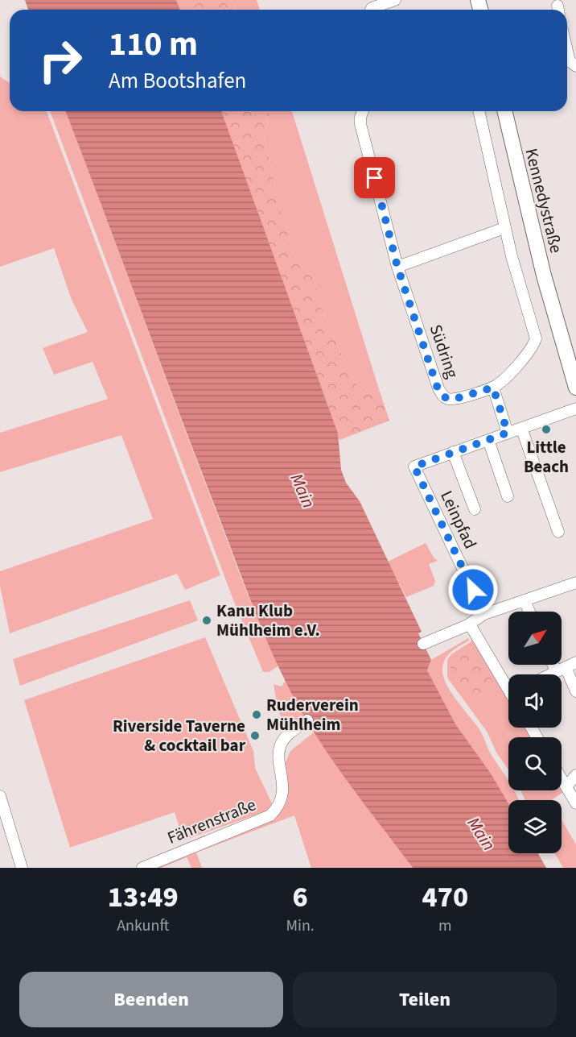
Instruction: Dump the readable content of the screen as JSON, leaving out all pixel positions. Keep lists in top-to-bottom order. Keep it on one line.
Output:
{"streets":{"main road":["Kennedystraße"],"street":["Südring","Leinpfad","Fährenstraße"]},"water":["Main"],"places":["Little Beach","Kanu Klub Mühlheim e.V.","Ruderverein Mühlheim","Riverside Taverne & cocktail bar"],"north":"top right","page":{"turn":["110 m","Am Bootshafen"],"eta":["13:49","Ankunft","6","Min.","470","m"],"buttons":["Beenden","Teilen"]}}
